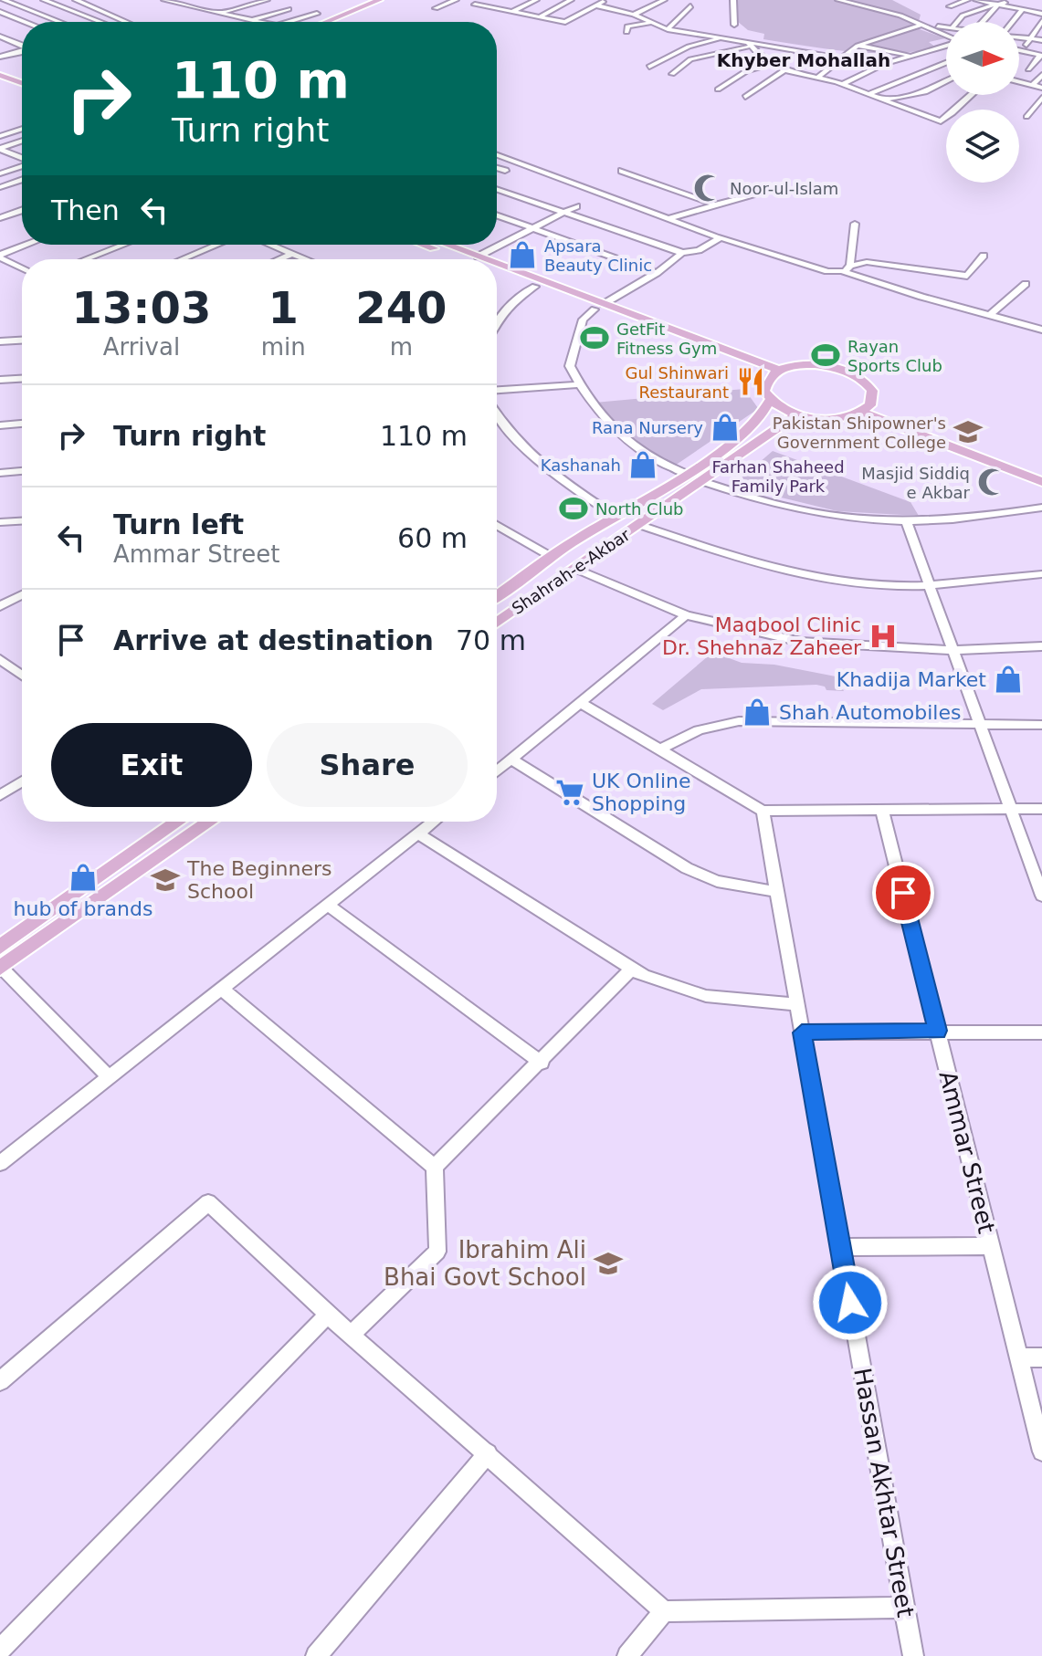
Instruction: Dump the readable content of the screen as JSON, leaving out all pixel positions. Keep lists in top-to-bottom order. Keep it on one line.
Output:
{"streets":{"main road":["Shahrah-e-Akbar"],"street":["Ammar Street","Hassan Akhtar Street"]},"districts":["Khyber Mohallah"],"parks":["Farhan Shaheed Family Park"],"places":{"mosque":["Noor-ul-Islam","Masjid Siddiq e Akbar"],"shop":["Apsara Beauty Clinic","Rana Nursery","Kashanah","Khadija Market","Shah Automobiles","hub of brands"],"sports":["GetFit Fitness Gym","Rayan Sports Club","North Club"],"restaurant":["Gul Shinwari Restaurant"],"school or university":["Pakistan Shipowner's Government College","The Beginners School","Ibrahim Ali Bhai Govt School"],"hospital":["Maqbool Clinic Dr. Shehnaz Zaheer"],"supermarket":["UK Online Shopping"]},"north":"right","page":{"turn":["110 m","Turn right"],"then":"Then","eta":["13:03","Arrival","1","min","240","m"],"list":[{"name":"Turn right","value":"110 m"},{"name":"Turn left","note":"Ammar Street","value":"60 m"},{"name":"Arrive at destination","value":"70 m"}],"buttons":["Exit","Share"]}}
